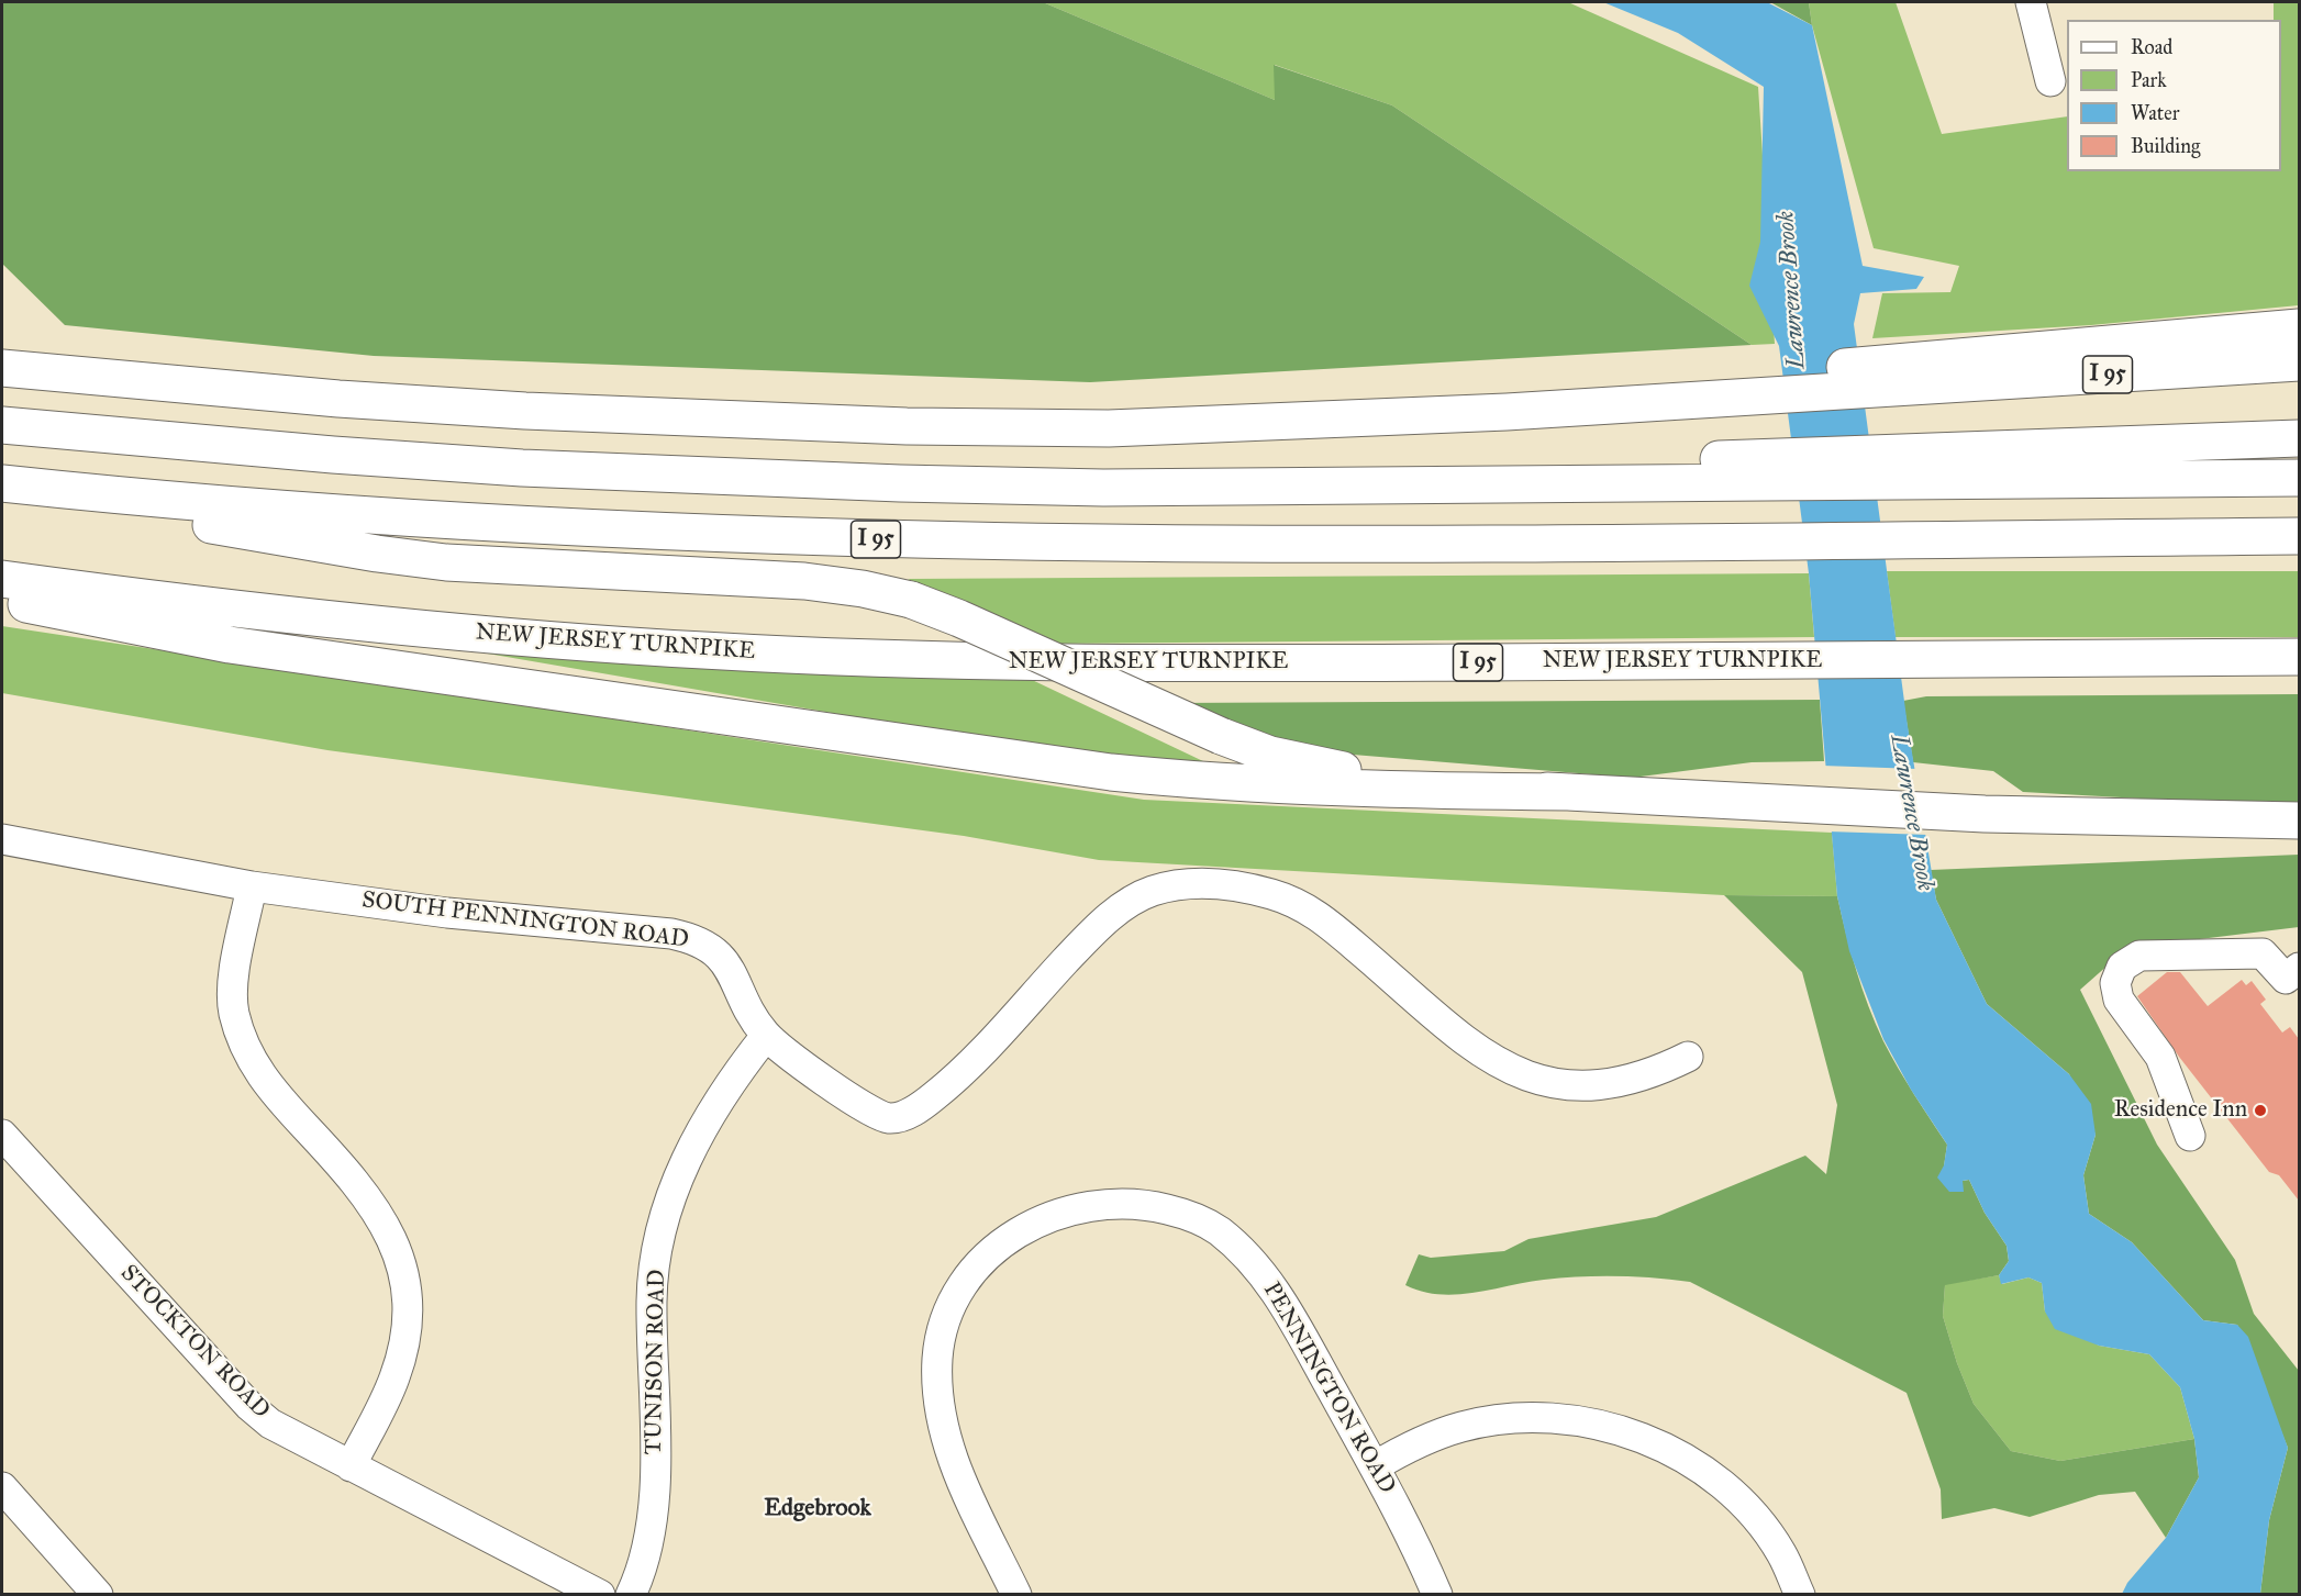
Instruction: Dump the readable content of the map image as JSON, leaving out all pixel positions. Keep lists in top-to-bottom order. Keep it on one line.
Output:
{"streets":{"highway":["I 95","NEW JERSEY TURNPIKE"],"street":["SOUTH PENNINGTON ROAD","STOCKTON ROAD","TUNISON ROAD","PENNINGTON ROAD"]},"crossings":[["SOUTH PENNINGTON ROAD","TUNISON ROAD"]],"districts":["Edgebrook"],"water":["Lawrence Brook"],"places":["Residence Inn"],"legend":["Road","Park","Water","Building"]}
